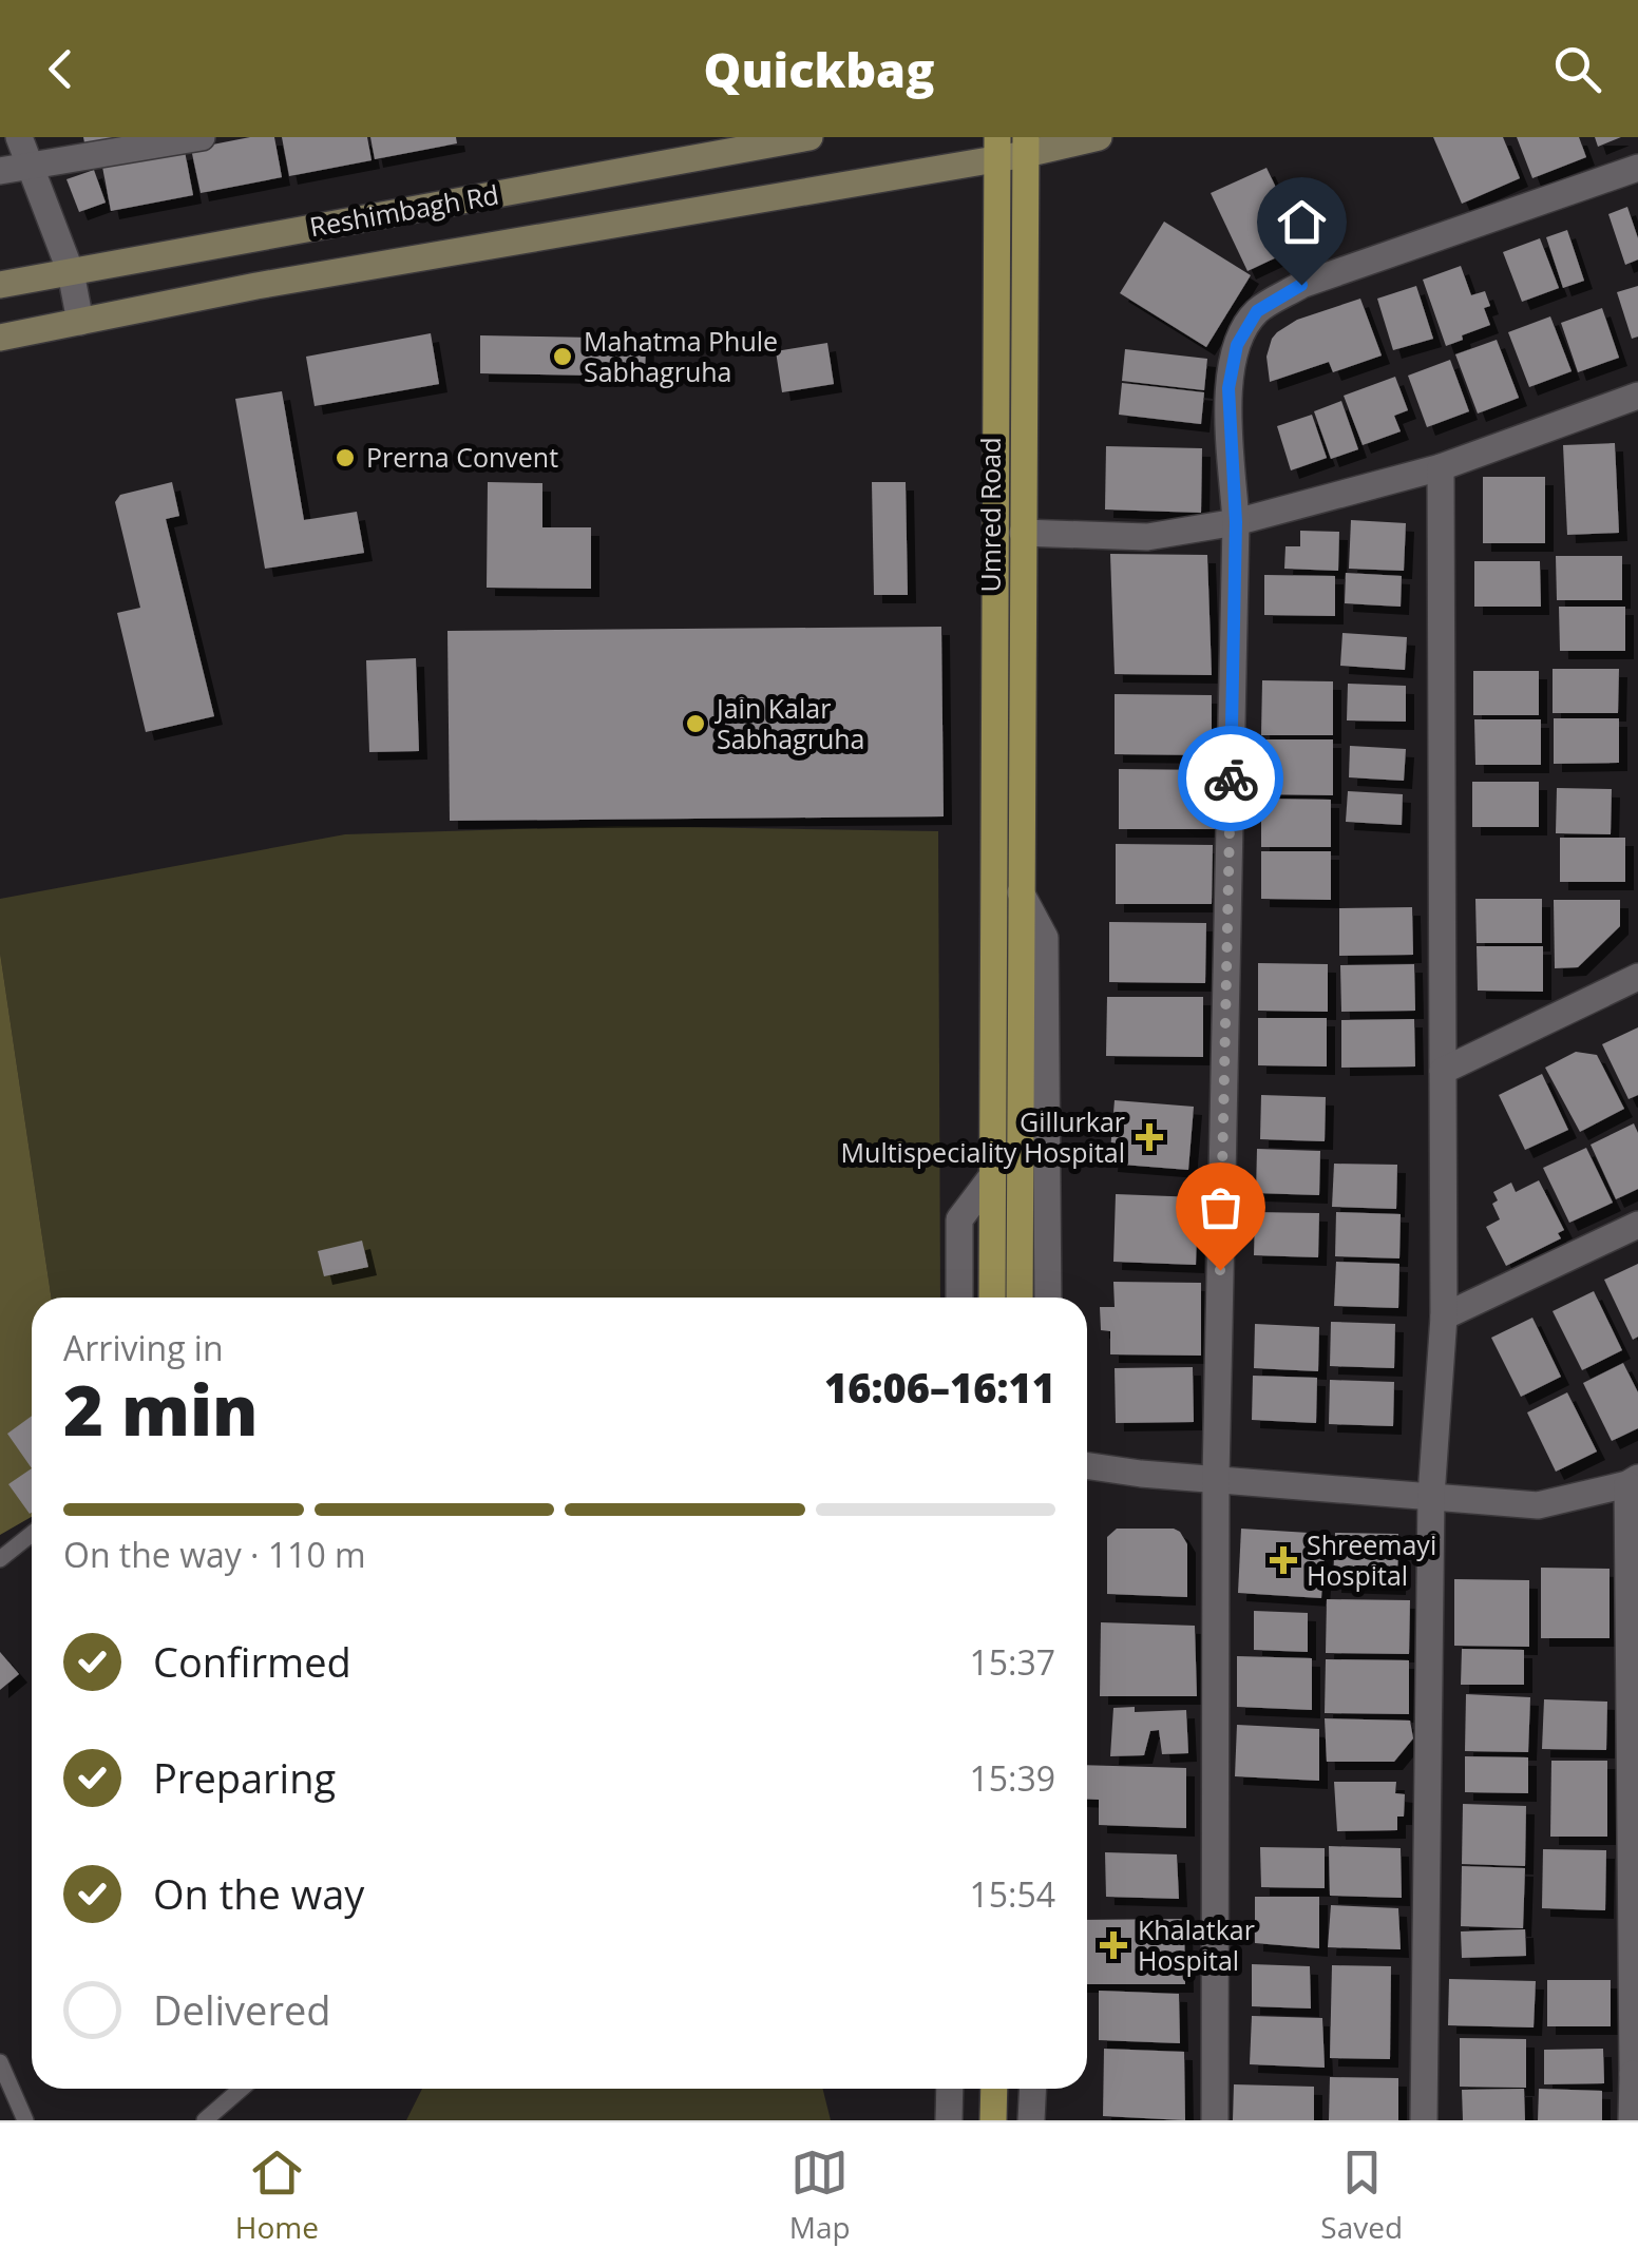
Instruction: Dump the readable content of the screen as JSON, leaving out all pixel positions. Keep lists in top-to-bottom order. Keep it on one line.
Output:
{"streets":{"main road":["Reshimbagh Rd","Umred Road"]},"places":{"other":["Mahatma Phule Sabhagruha","Prerna Convent","Jain Kalar Sabhagruha"],"health":["Gillurkar Multispeciality Hospital","Shreemayi Hospital","Khalatkar Hospital"]},"page":{"header":"Quickbag","heading":["2 min","Arriving in","16:06–16:11"],"bar":"On the way · 110 m","list":[["Confirmed","15:37"],["Preparing","15:39"],["On the way","15:54"],"Delivered"],"tabs":["Home","Map","Saved"]}}
